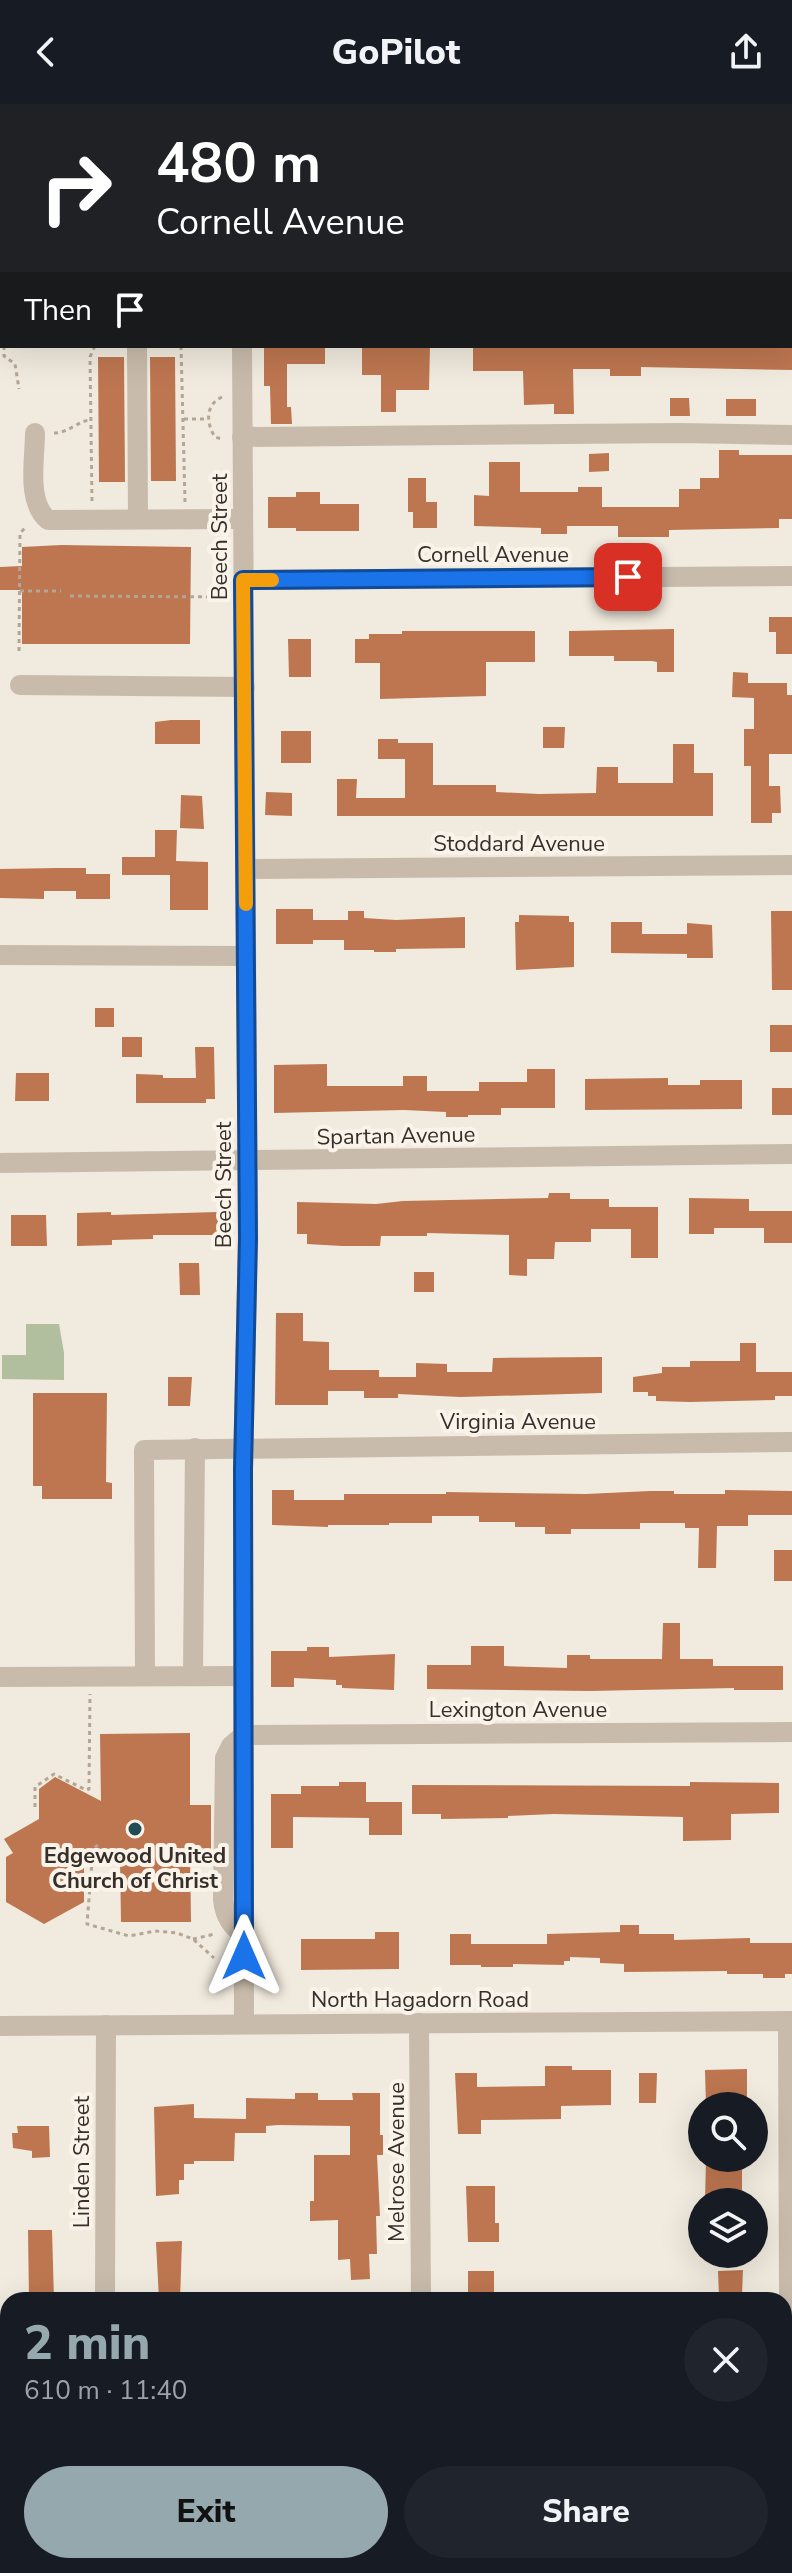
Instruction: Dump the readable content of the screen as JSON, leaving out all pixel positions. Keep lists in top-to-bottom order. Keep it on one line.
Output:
{"streets":{"street":["Beech Street","Cornell Avenue","Stoddard Avenue","Spartan Avenue","Virginia Avenue","Lexington Avenue","North Hagadorn Road","Linden Street","Melrose Avenue"]},"crossings":[["Beech Street","Cornell Avenue"],["Beech Street","Stoddard Avenue"],["Beech Street","Spartan Avenue"],["Beech Street","Virginia Avenue"],["Beech Street","Lexington Avenue"],["Beech Street","North Hagadorn Road"],["North Hagadorn Road","Linden Street"],["North Hagadorn Road","Melrose Avenue"]],"places":["Edgewood United Church of Christ"],"page":{"header":"GoPilot","turn":["480 m","Cornell Avenue"],"then":"Then","heading":["2 min","610 m · 11:40"],"buttons":["Exit","Share"]}}
